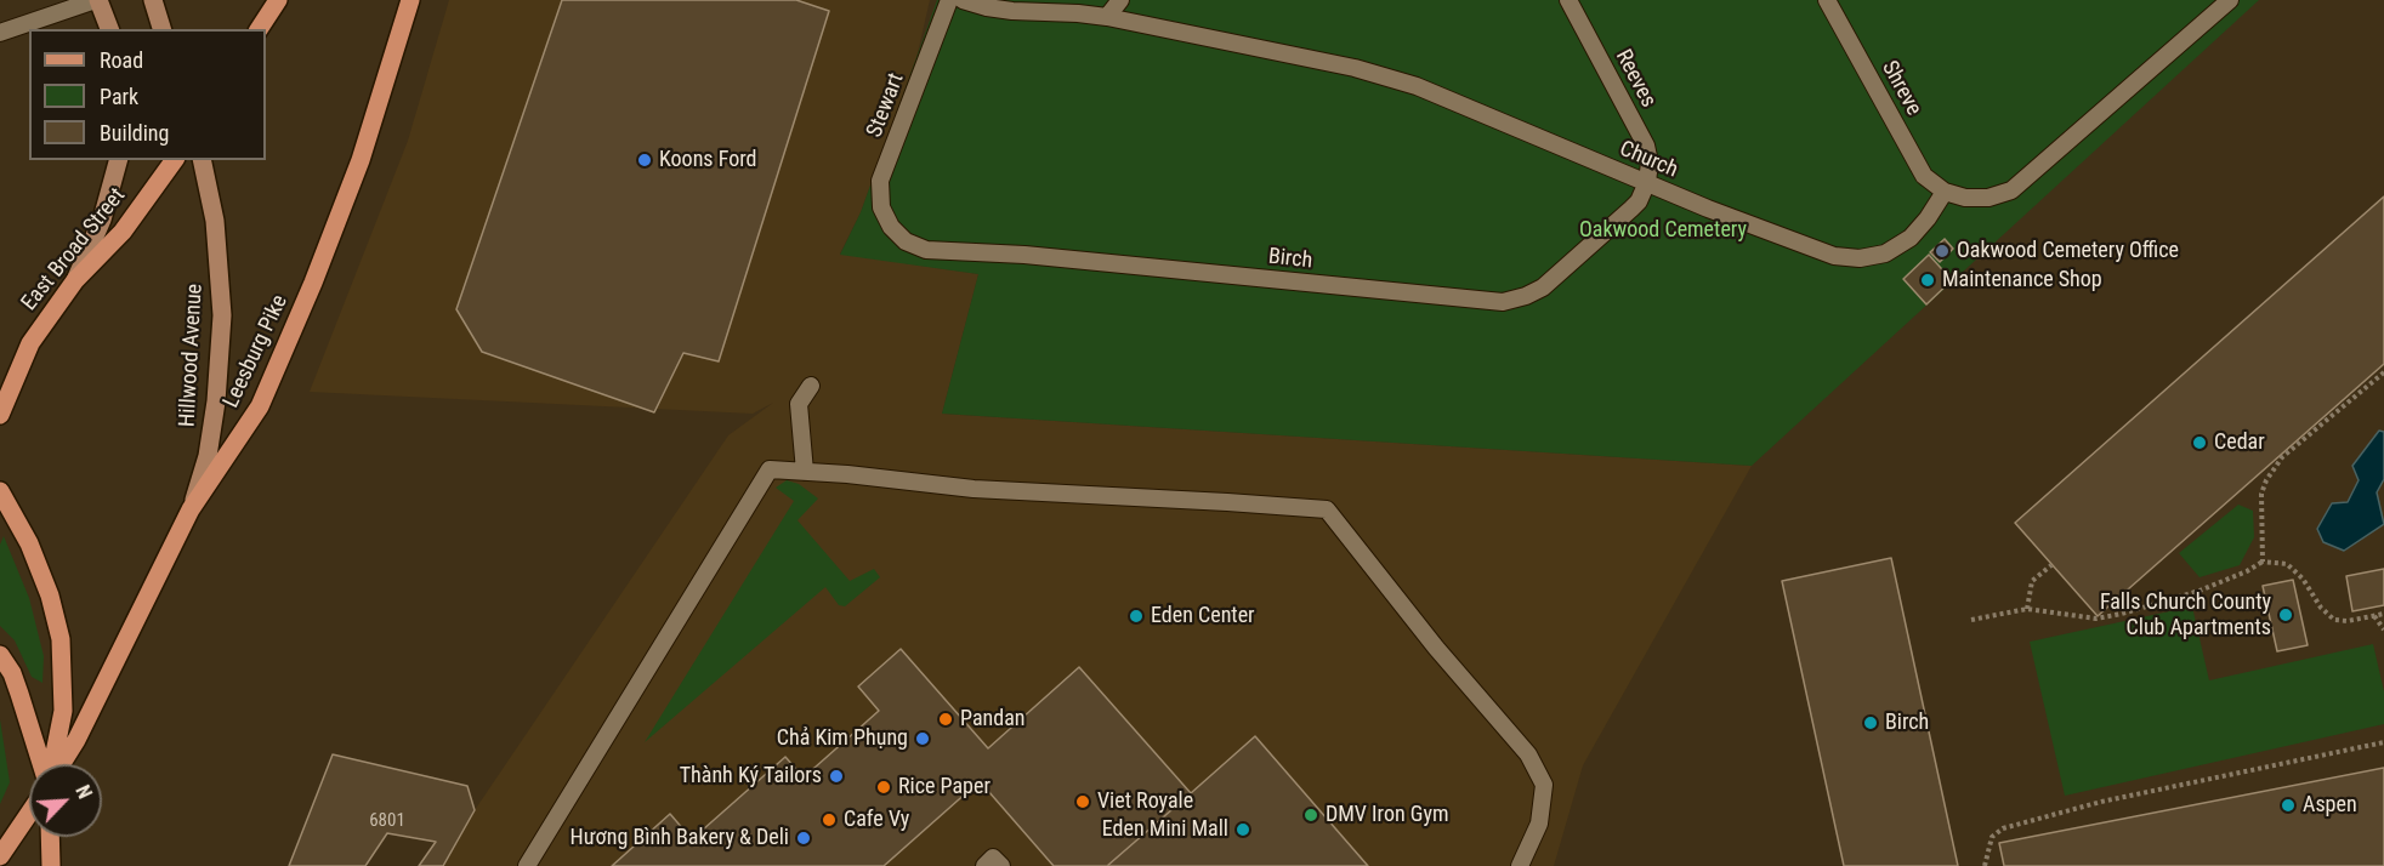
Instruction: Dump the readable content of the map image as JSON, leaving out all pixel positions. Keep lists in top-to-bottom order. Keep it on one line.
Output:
{"streets":{"main road":["East Broad Street","Leesburg Pike","Hillwood Avenue"],"lane":["Reeves","Shreve","Stewart","Church","Birch"]},"crossings":[["Reeves","Church"],["Reeves","Birch"],["Shreve","Church"],["Stewart","Birch"],["Church","Birch"],["Leesburg Pike","Hillwood Avenue"]],"parks":["Oakwood Cemetery"],"places":["Koons Ford","Oakwood Cemetery Office","Maintenance Shop","Cedar","Falls Church County Club Apartments","Eden Center","Pandan","Birch","Chả Kim Phụng","Thành Ký Tailors","Rice Paper","Viet Royale","Aspen","DMV Iron Gym","Cafe Vy","Eden Mini Mall","Hương Bình Bakery & Deli"],"house_numbers":["6801"],"legend":["Road","Park","Building"],"north":"top right"}
